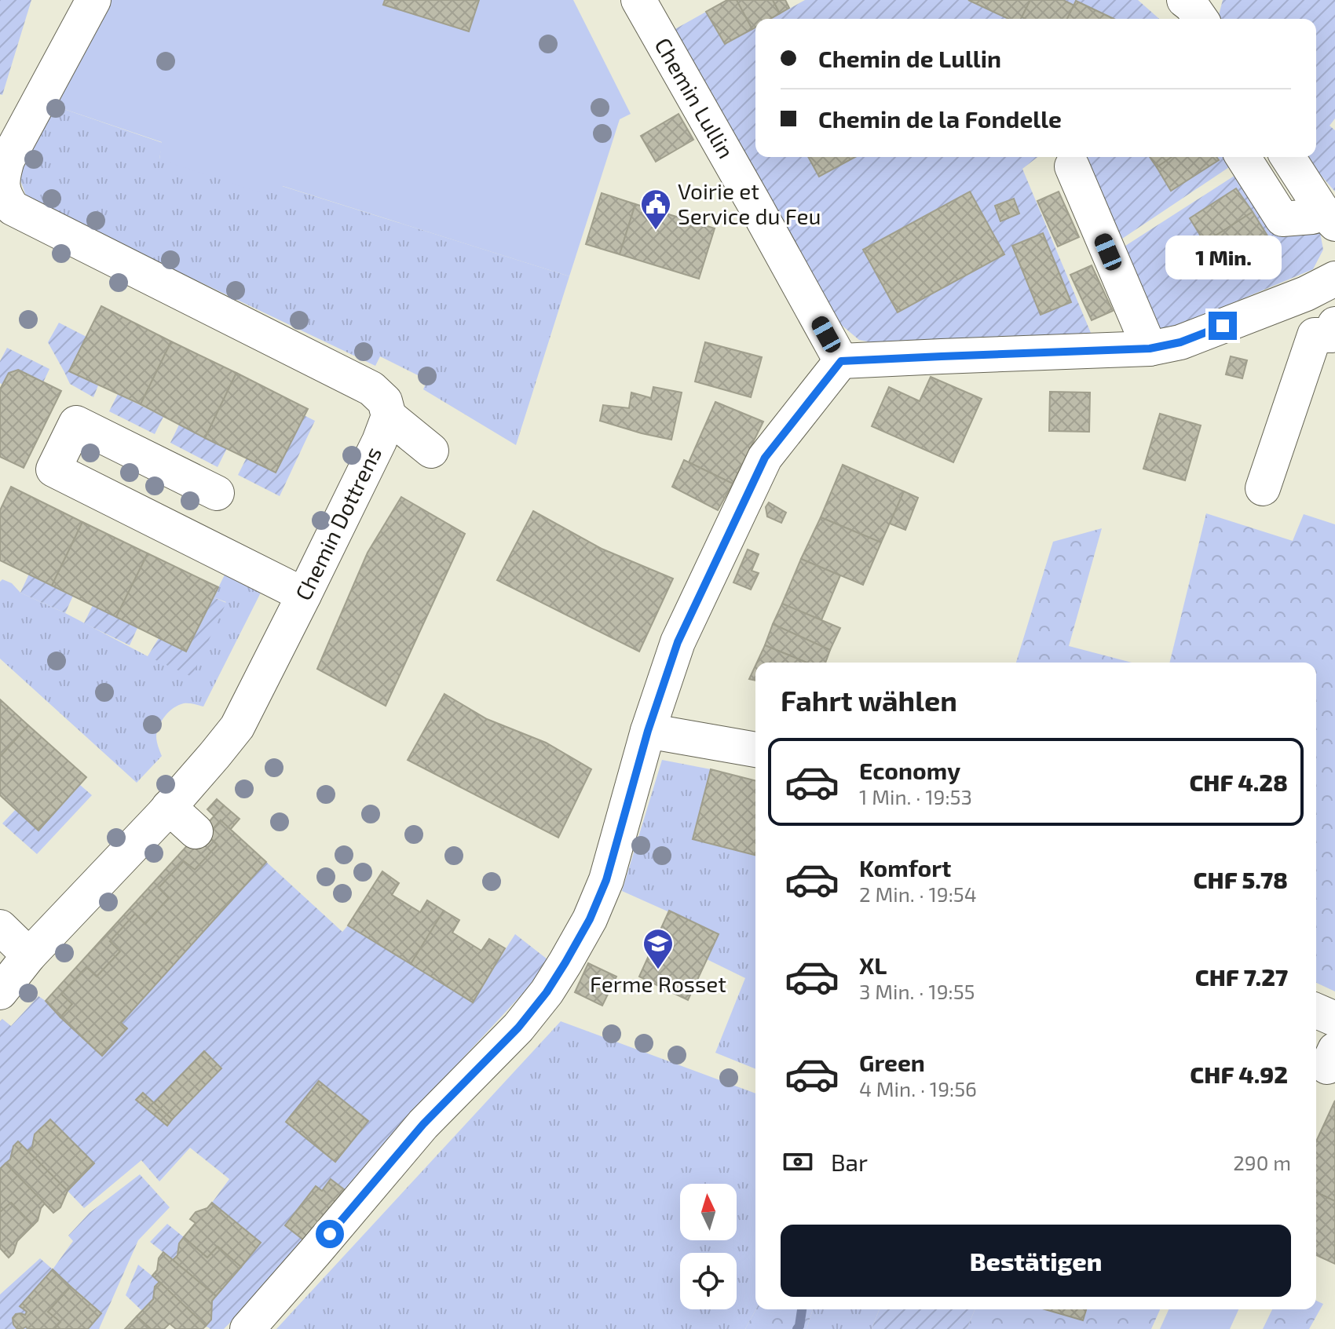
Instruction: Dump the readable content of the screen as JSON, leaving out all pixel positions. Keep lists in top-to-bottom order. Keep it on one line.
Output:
{"streets":{"street":["Chemin Lullin","Chemin Dottrens"]},"places":{"public building":["Voirie et Service du Feu"],"school or university":["Ferme Rosset"]},"north":"top","page":{"banner":["Chemin de Lullin","Chemin de la Fondelle"],"bubble":"1 Min.","heading":"Fahrt wählen","list":[{"name":"Economy","note":"1 Min. · 19:53","value":"CHF 4.28"},{"name":"Komfort","note":"2 Min. · 19:54","value":"CHF 5.78"},{"name":"XL","note":"3 Min. · 19:55","value":"CHF 7.27"},{"name":"Green","note":"4 Min. · 19:56","value":"CHF 4.92"}],"pay":["Bar","290 m"],"buttons":"Bestätigen"}}
